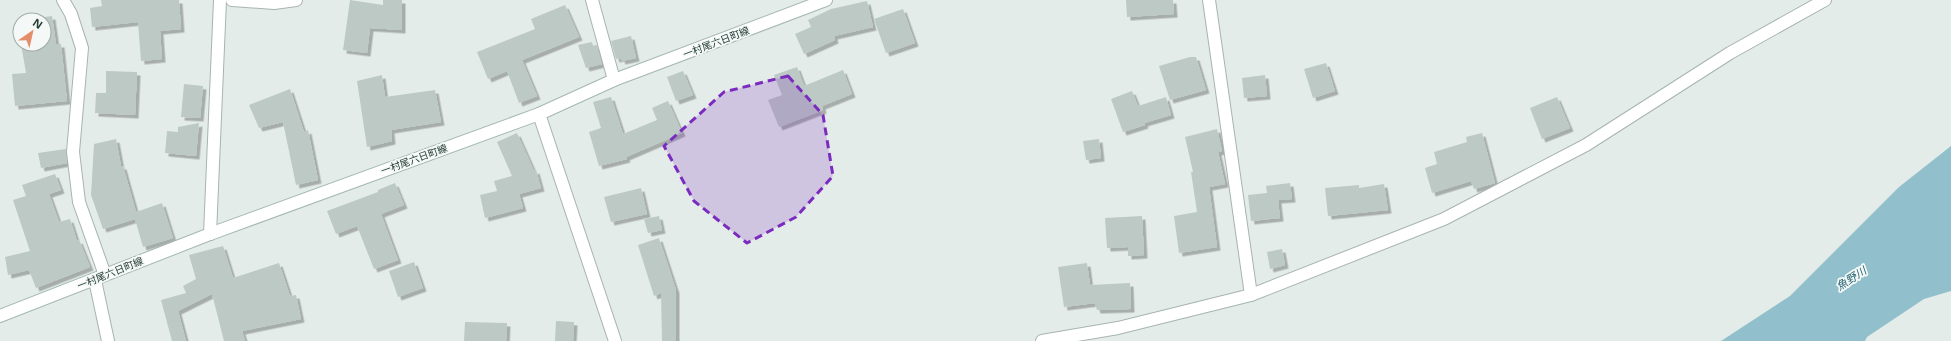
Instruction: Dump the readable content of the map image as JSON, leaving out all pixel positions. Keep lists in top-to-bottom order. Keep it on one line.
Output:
{"streets":{"street":["一村尾六日町線"]},"water":["魚野川"],"north":"top right"}
